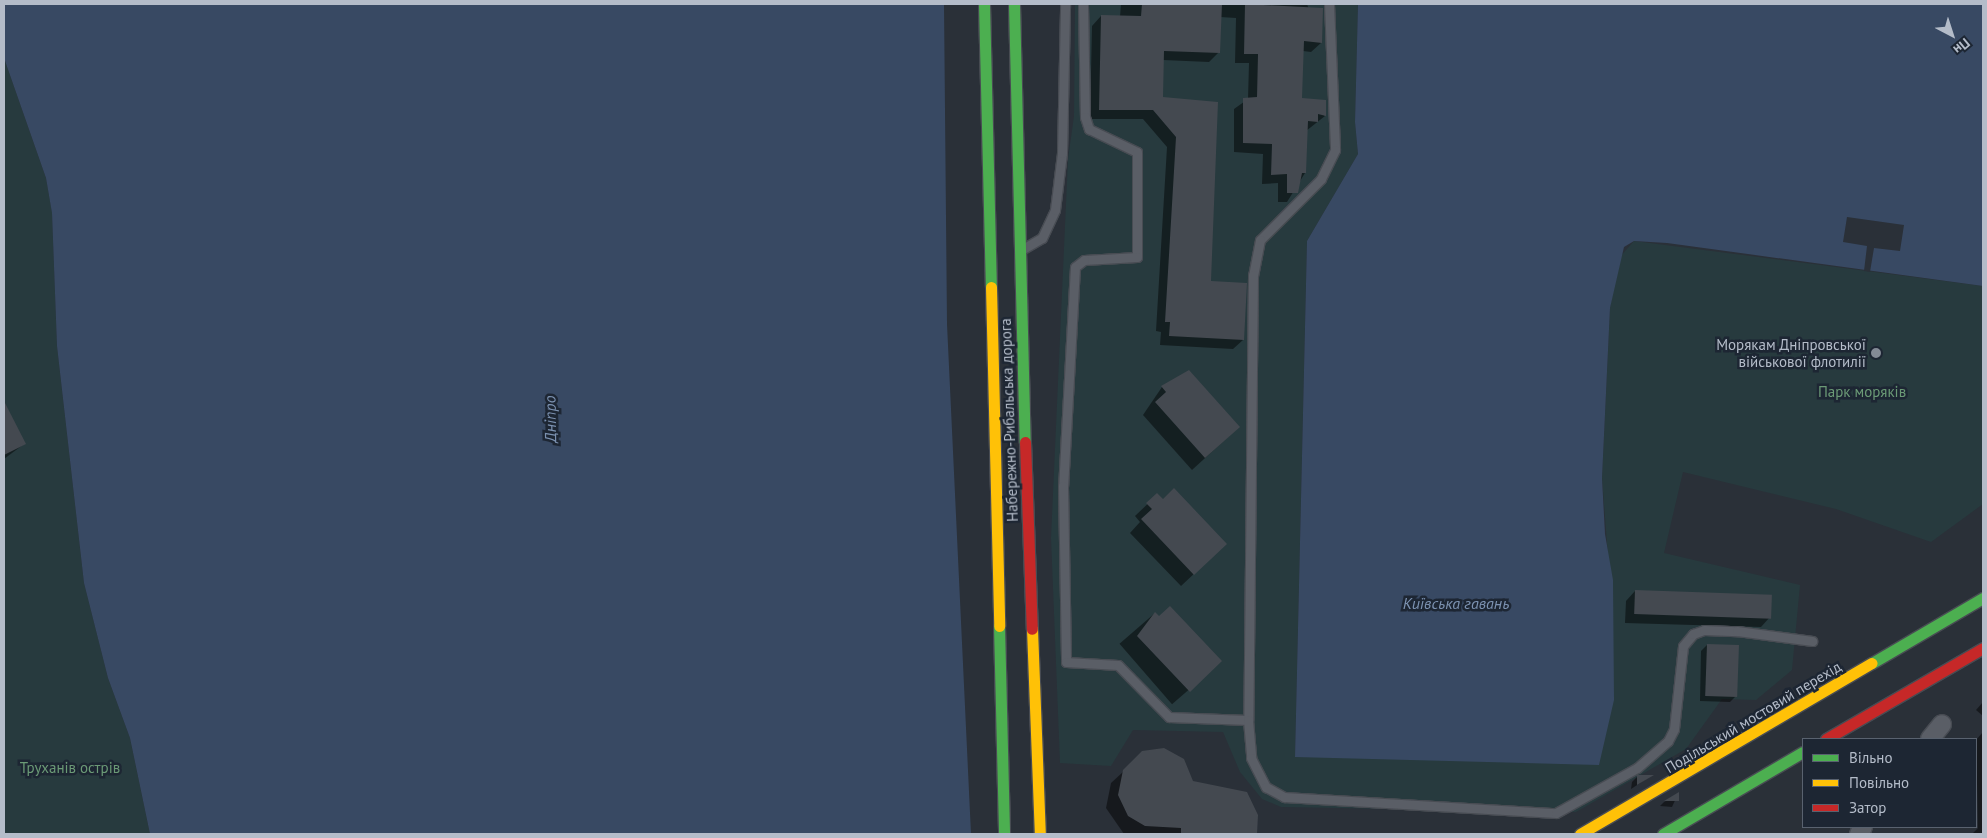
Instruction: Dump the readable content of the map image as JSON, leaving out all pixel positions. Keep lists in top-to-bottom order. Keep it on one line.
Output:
{"streets":{"main road":["Набережно-Рибальська дорога","Подільський мостовий перехід"]},"water":["Дніпро","Київська гавань"],"parks":["Парк моряків","Труханів острів"],"places":["Морякам Дніпровської військової флотилії"],"legend":["Вільно","Повільно","Затор"],"north":"bottom right"}
